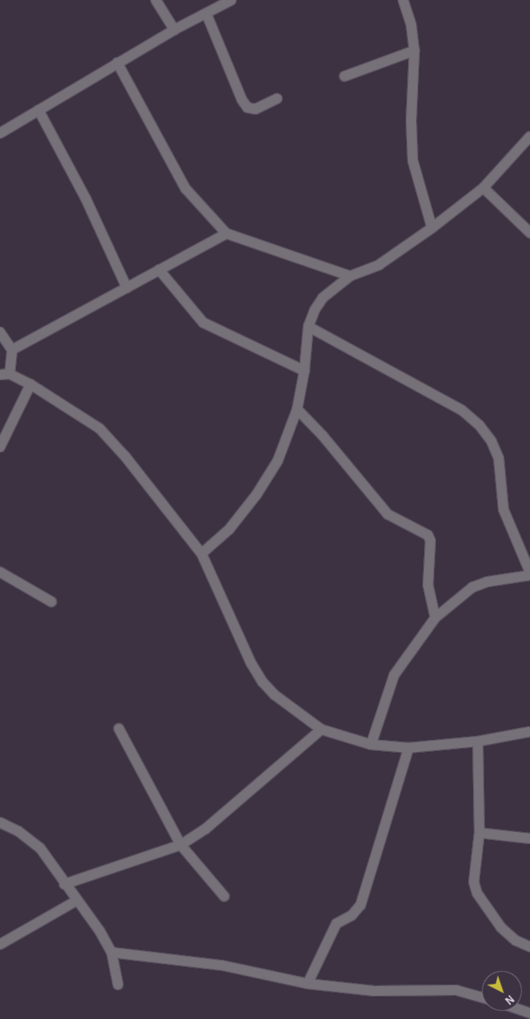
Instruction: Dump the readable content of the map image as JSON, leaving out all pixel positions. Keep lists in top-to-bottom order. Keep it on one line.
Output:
{"north":"bottom right"}
